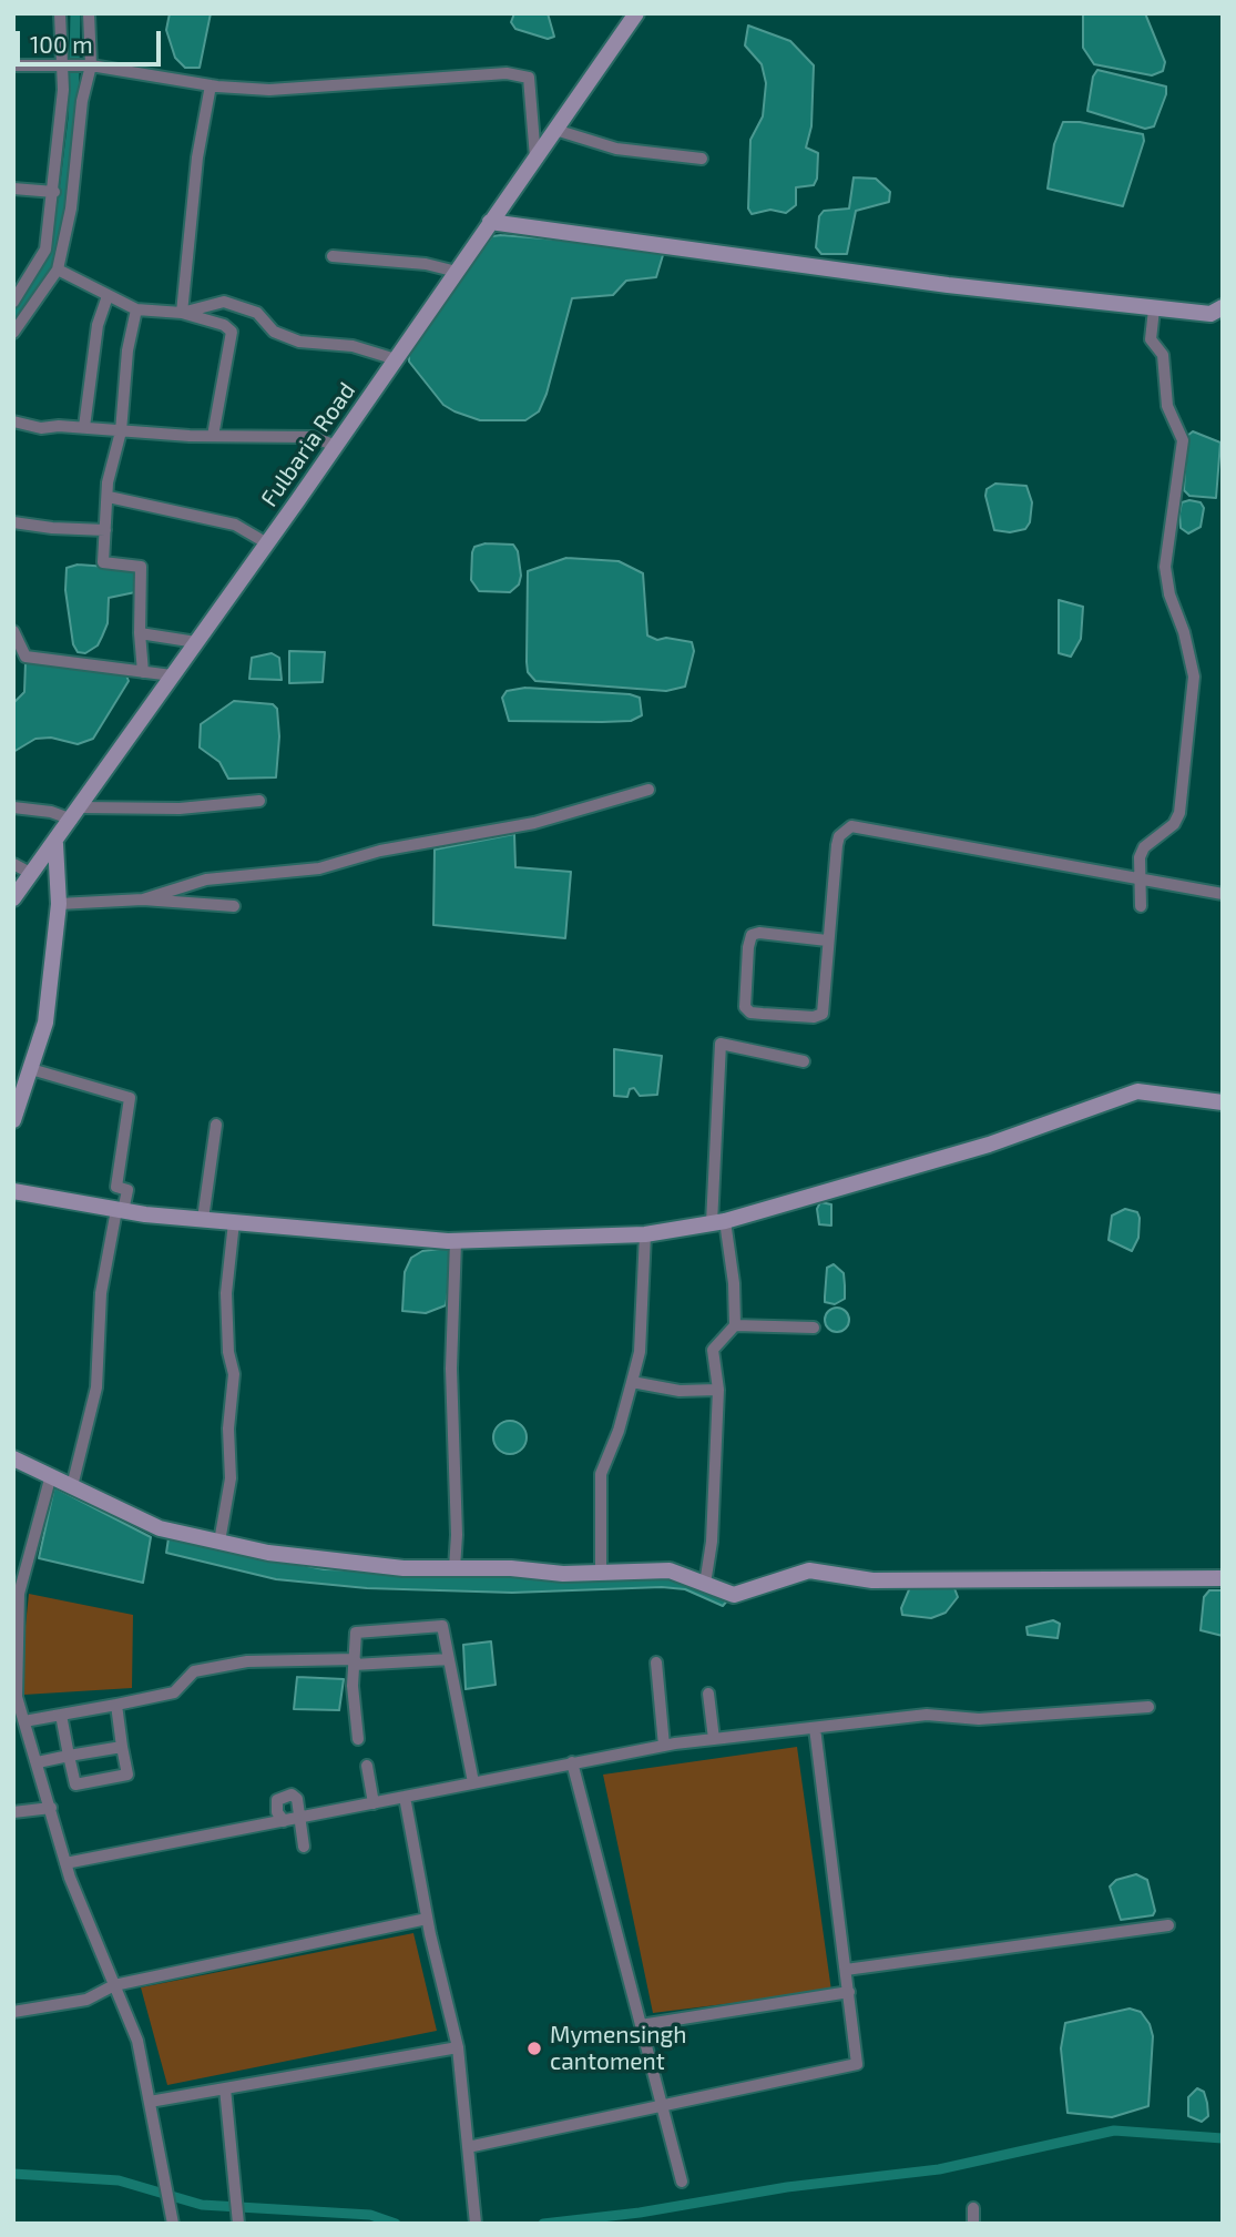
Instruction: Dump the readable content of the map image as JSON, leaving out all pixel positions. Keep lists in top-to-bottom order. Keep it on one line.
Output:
{"streets":{"street":["Fulbaria Road"]},"places":["Mymensingh cantoment"],"scale_bar":"100 m"}
